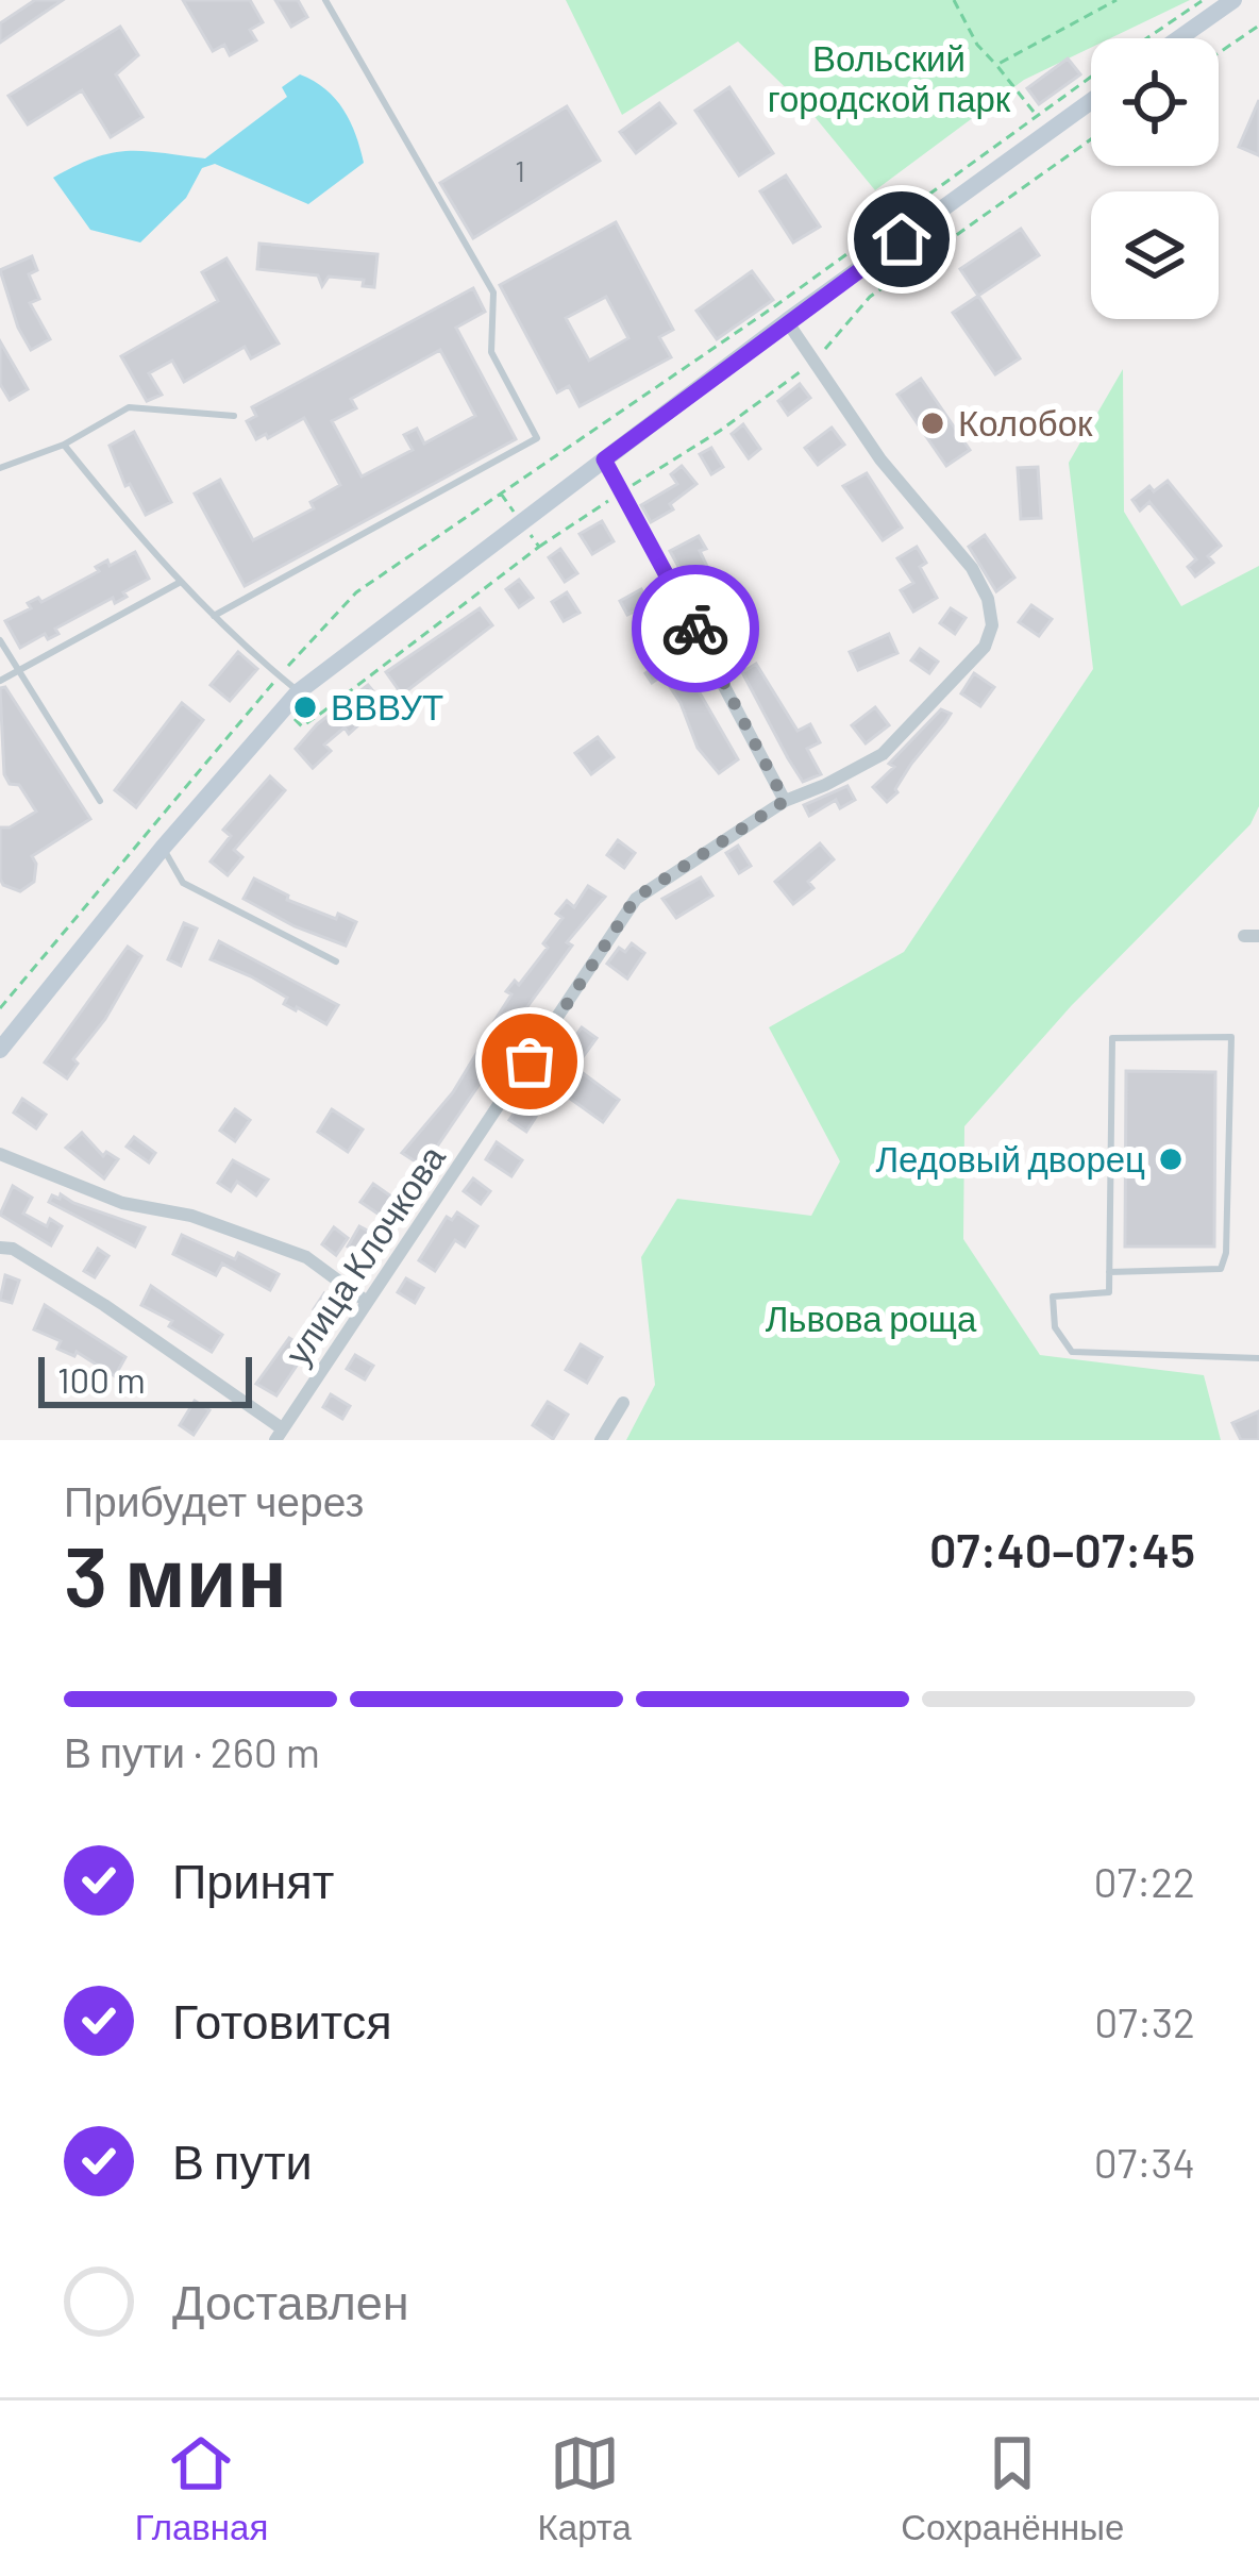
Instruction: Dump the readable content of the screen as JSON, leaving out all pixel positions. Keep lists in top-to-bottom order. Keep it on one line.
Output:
{"streets":{"street":["улица Клочкова"]},"parks":["Вольский городской парк","Львова роща"],"places":["Колобок","ВВВУТ","Ледовый дворец"],"house_numbers":["1"],"scale_bar":"100 m","page":{"scale":"100 m","heading":["3 мин","Прибудет через","07:40–07:45"],"bar":"В пути · 260 m","list":[["Принят","07:22"],["Готовится","07:32"],["В пути","07:34"],"Доставлен"],"tabs":["Главная","Карта","Сохранённые"]}}
